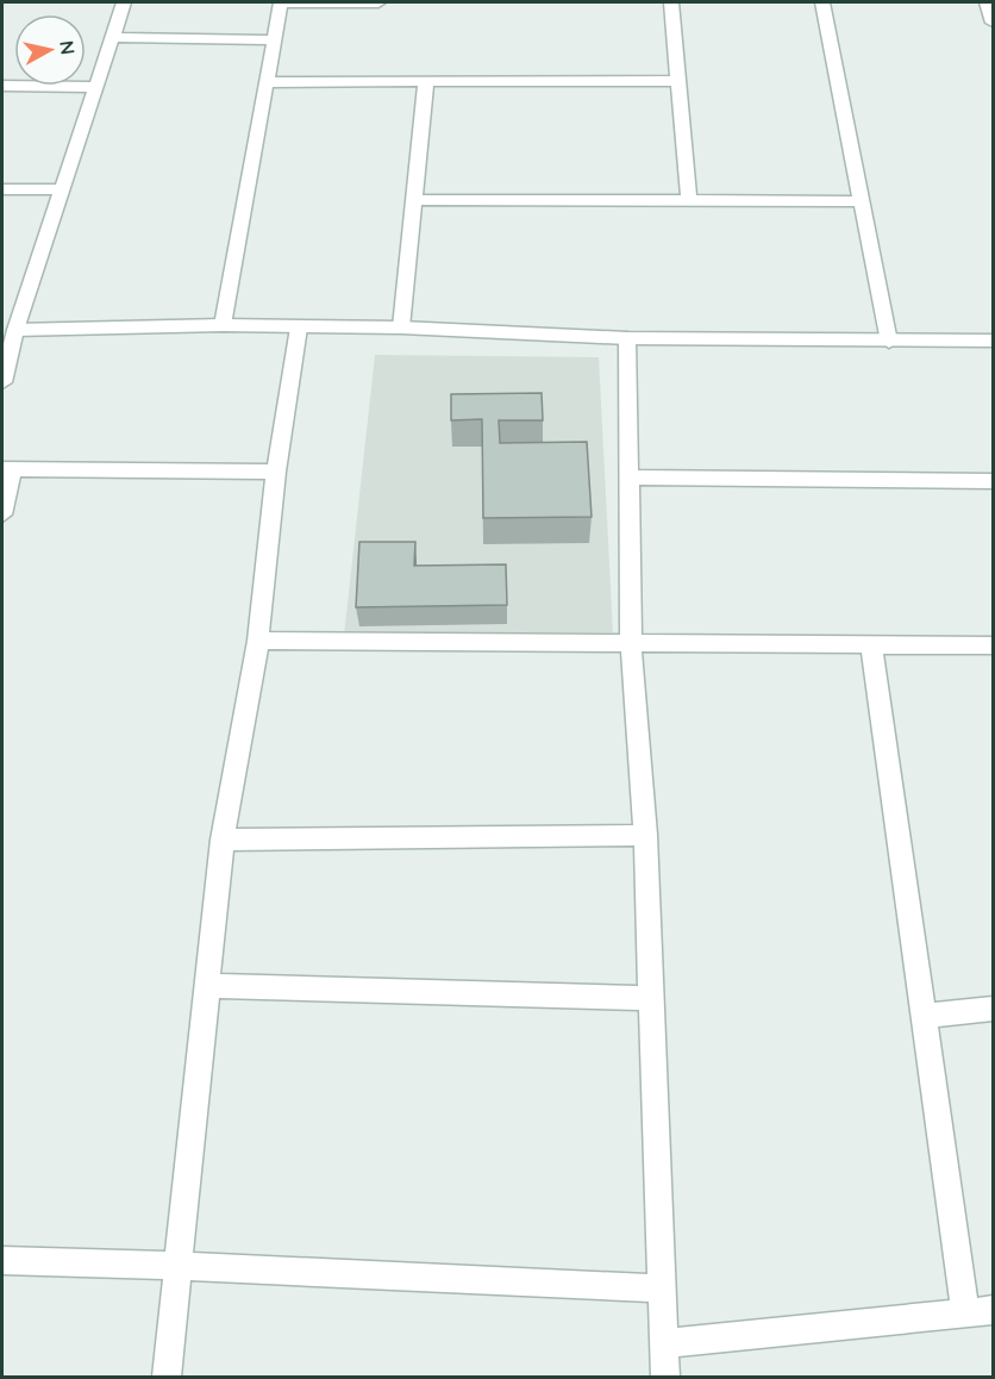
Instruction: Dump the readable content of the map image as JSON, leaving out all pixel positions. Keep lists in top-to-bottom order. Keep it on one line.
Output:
{"north":"right"}
